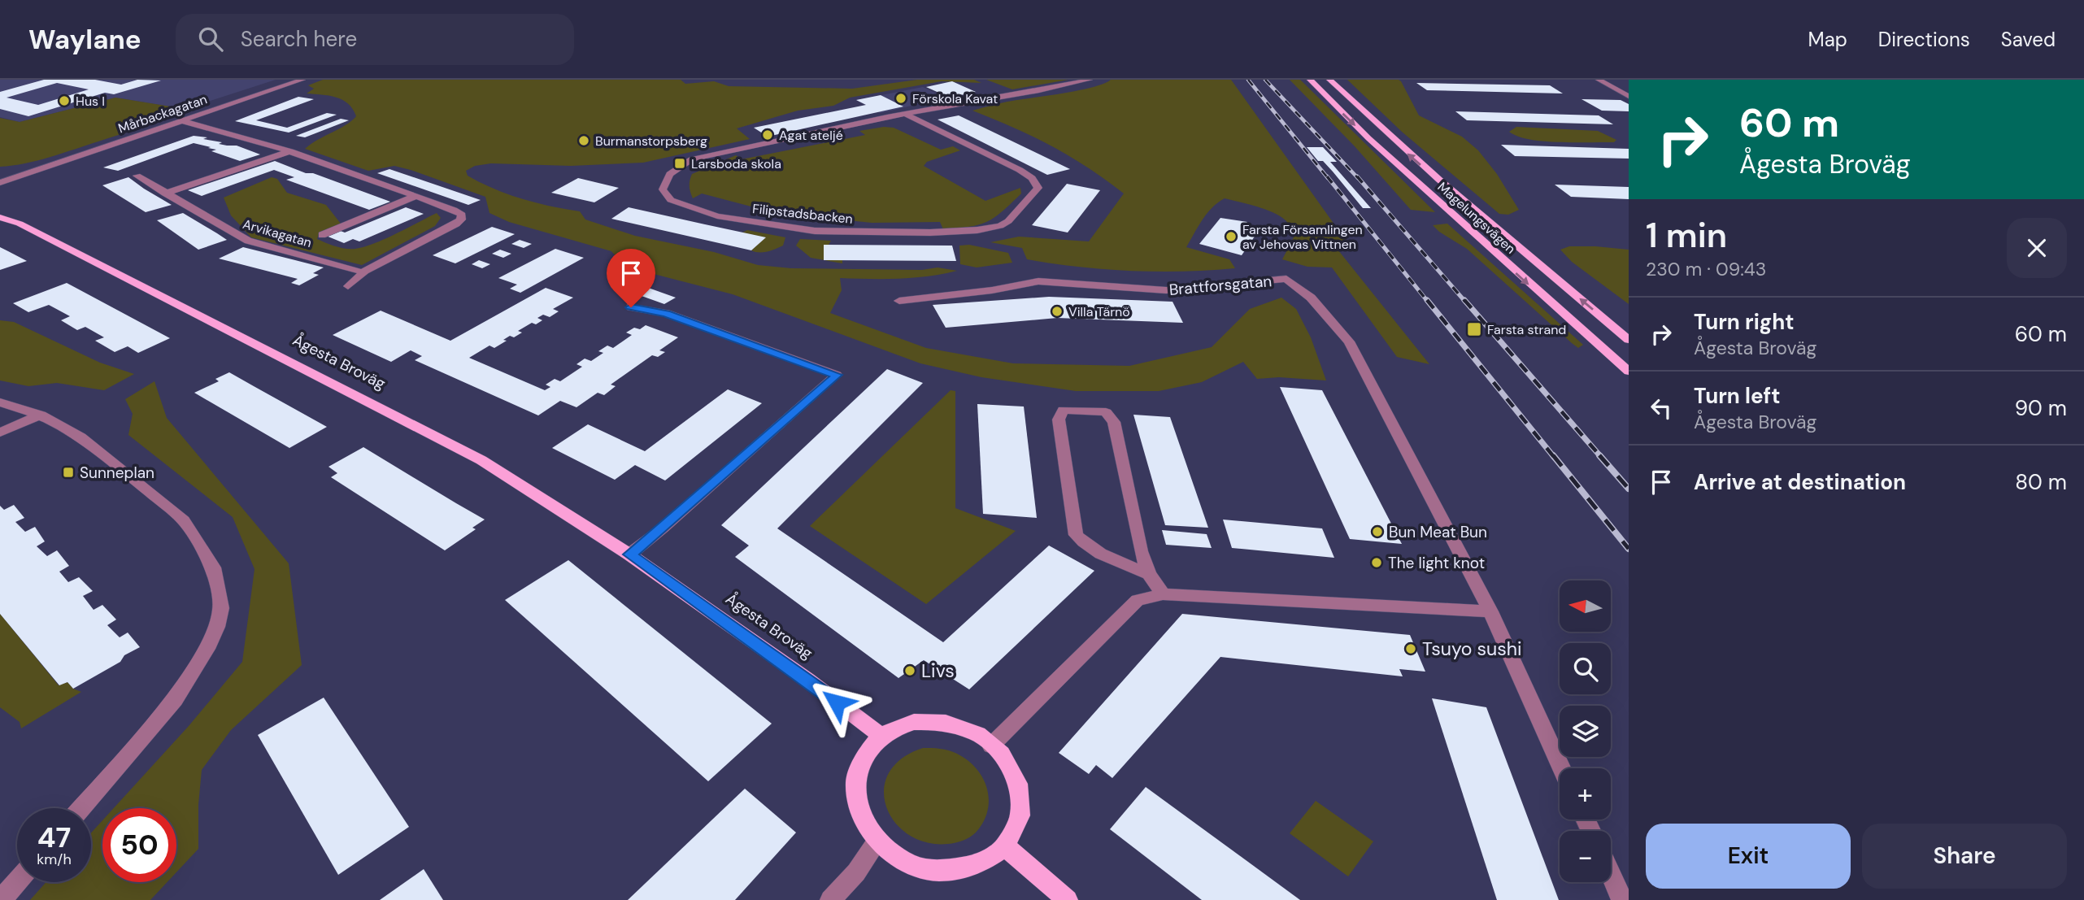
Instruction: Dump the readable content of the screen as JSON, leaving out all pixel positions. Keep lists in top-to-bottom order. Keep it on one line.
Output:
{"streets":{"main road":["Magelungsvägen","Ågesta Broväg"],"street":["Mårbackagatan","Filipstadsbacken","Arvikagatan","Brattforsgatan"]},"places":{"other":["Förskola Kavat","Hus I","Agat ateljé","Burmanstorpsberg","Farsta Församlingen av Jehovas Vittnen","Villa Tärnö","Bun Meat Bun","The light knot","Tsuyo sushi","Livs"],"transit":["Larsboda skola","Farsta strand","Sunneplan"]},"north":"left","page":{"header":"Waylane","search":"Search here","nav":["Map","Directions","Saved"],"turn":["60 m","Ågesta Broväg"],"heading":["1 min","230 m · 09:43"],"list":[{"name":"Turn right","note":"Ågesta Broväg","value":"60 m"},{"name":"Turn left","note":"Ågesta Broväg","value":"90 m"},{"name":"Arrive at destination","value":"80 m"}],"map_buttons":["+","−"],"speed":"47 km/h","limit":"50","buttons":["Exit","Share"]}}
